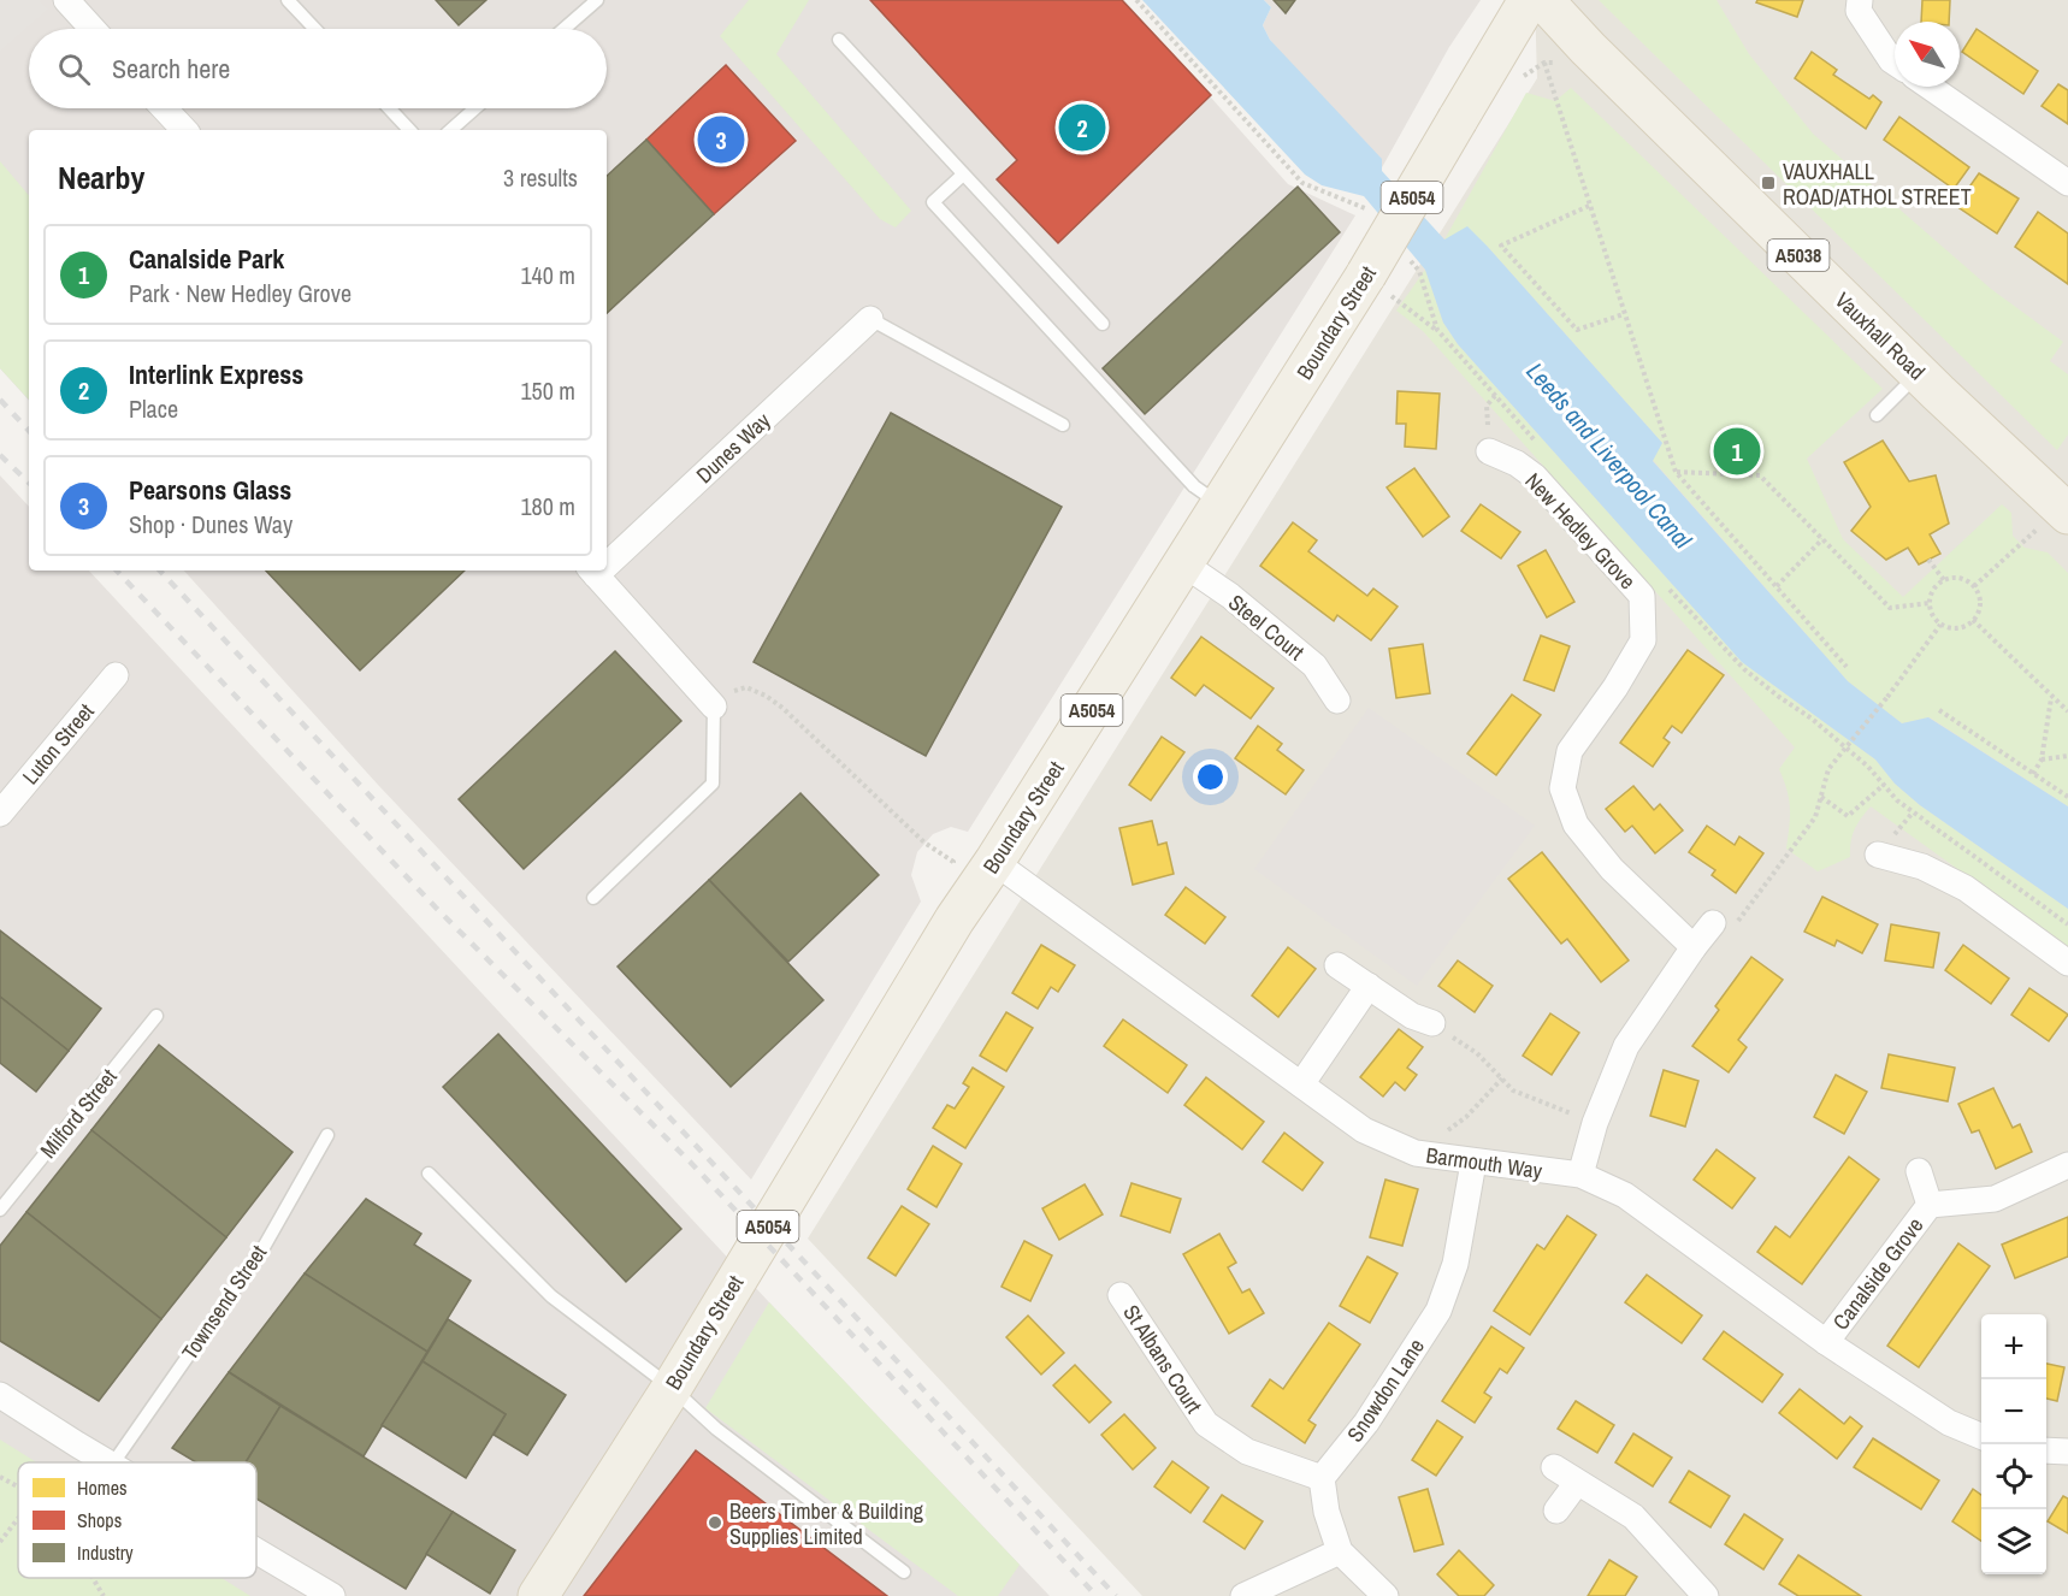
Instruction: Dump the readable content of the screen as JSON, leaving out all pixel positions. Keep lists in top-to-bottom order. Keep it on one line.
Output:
{"streets":{"main road":["A5054","A5038","Boundary Street","Vauxhall Road"],"street":["Dunes Way","New Hedley Grove","Steel Court","Luton Street","Barmouth Way","Canalside Grove","St Albans Court","Snowdon Lane"],"lane":["Milford Street","Townsend Street"]},"crossings":[["Boundary Street","Steel Court"],["Boundary Street","Barmouth Way"],["Barmouth Way","Canalside Grove"],["Barmouth Way","Snowdon Lane"],["St Albans Court","Snowdon Lane"]],"water":["Leeds and Liverpool Canal"],"places":{"transit":["VAUXHALL ROAD/ATHOL STREET"],"other":["Beers Timber & Building Supplies Limited"]},"legend":["Homes","Shops","Industry"],"north":"top left","page":{"search":"Search here","pins":["2","3","1"],"heading":["Nearby","3 results"],"list":[{"mark":"1","name":"Canalside Park","note":"Park · New Hedley Grove","value":"140 m"},{"mark":"2","name":"Interlink Express","note":"Place","value":"150 m"},{"mark":"3","name":"Pearsons Glass","note":"Shop · Dunes Way","value":"180 m"}],"map_buttons":["+","−"]}}
